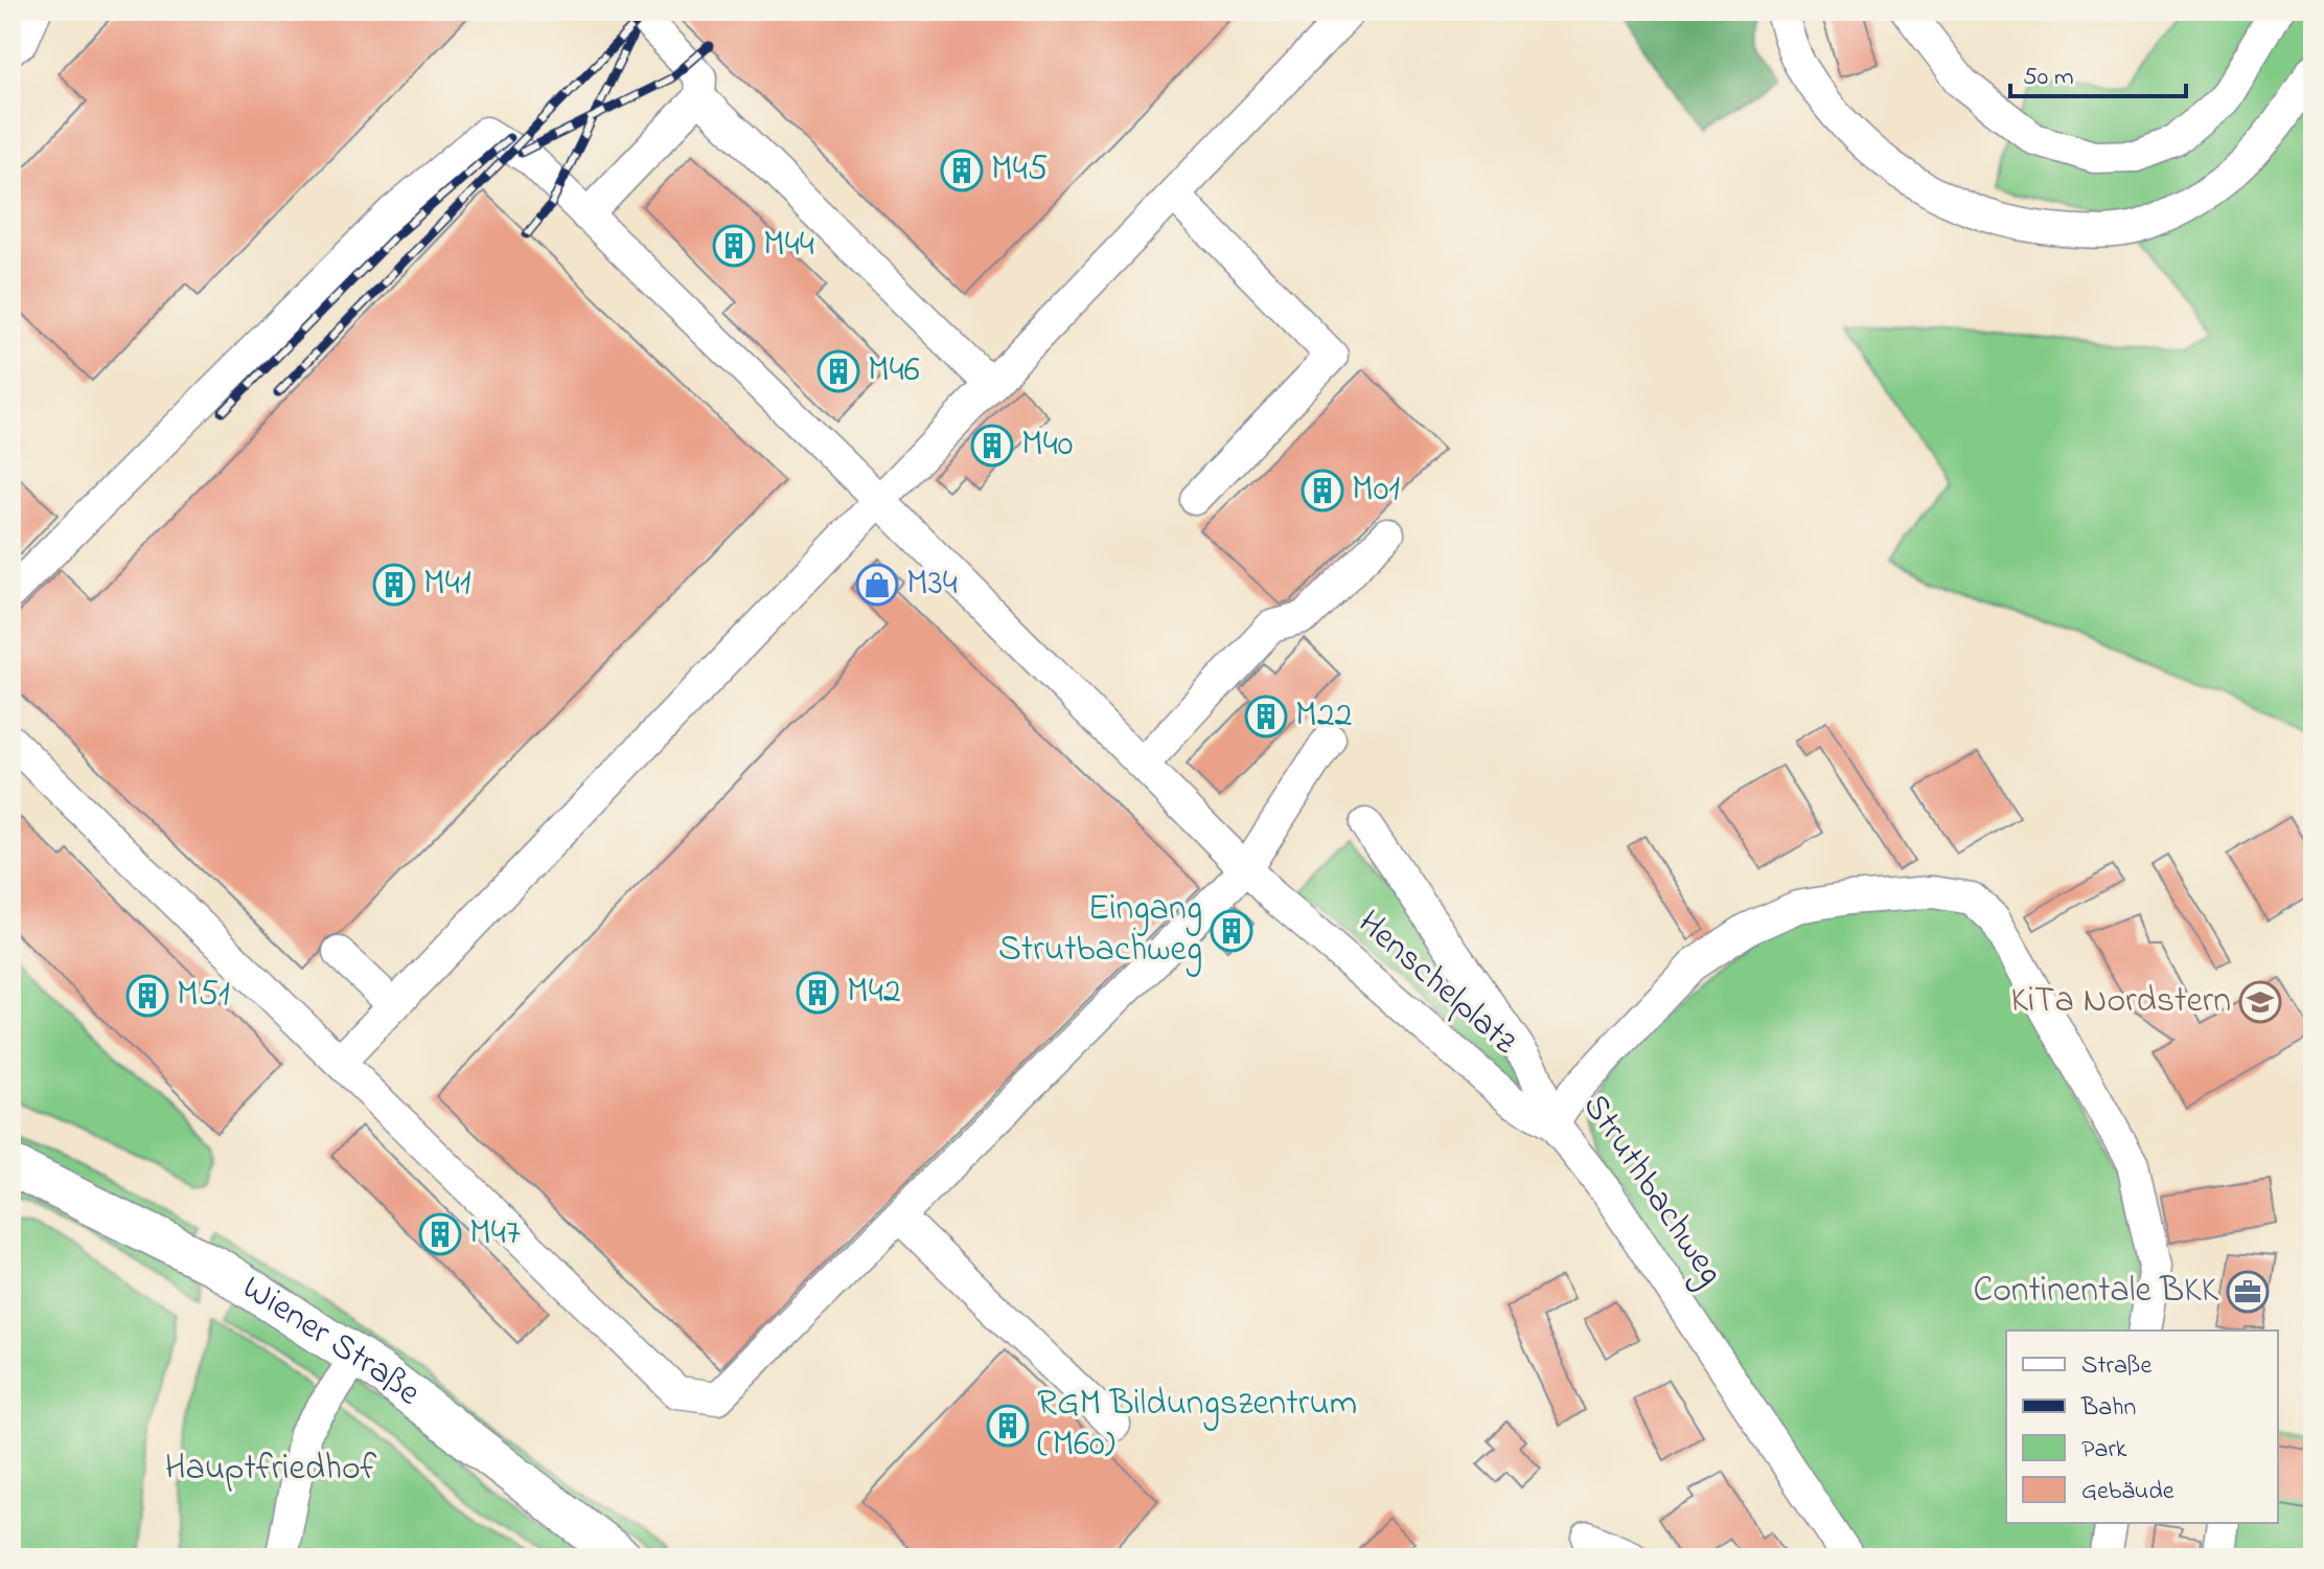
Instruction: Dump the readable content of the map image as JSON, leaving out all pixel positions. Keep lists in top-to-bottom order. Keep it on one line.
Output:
{"streets":{"main road":["Wiener Straße"],"street":["Henschelplatz","Struthbachweg"]},"crossings":[["Henschelplatz","Struthbachweg"]],"parks":["Hauptfriedhof"],"places":{"building":["M45","M44","M46","M40","M01","M41","M22","Eingang Strutbachweg","M42","M51","M47","RGM Bildungszentrum (M60)"],"shop":["M34"],"school or university":["KiTa Nordstern"],"office":["Continentale BKK"]},"legend":["Straße","Bahn","Park","Gebäude"],"scale_bar":"50 m"}
